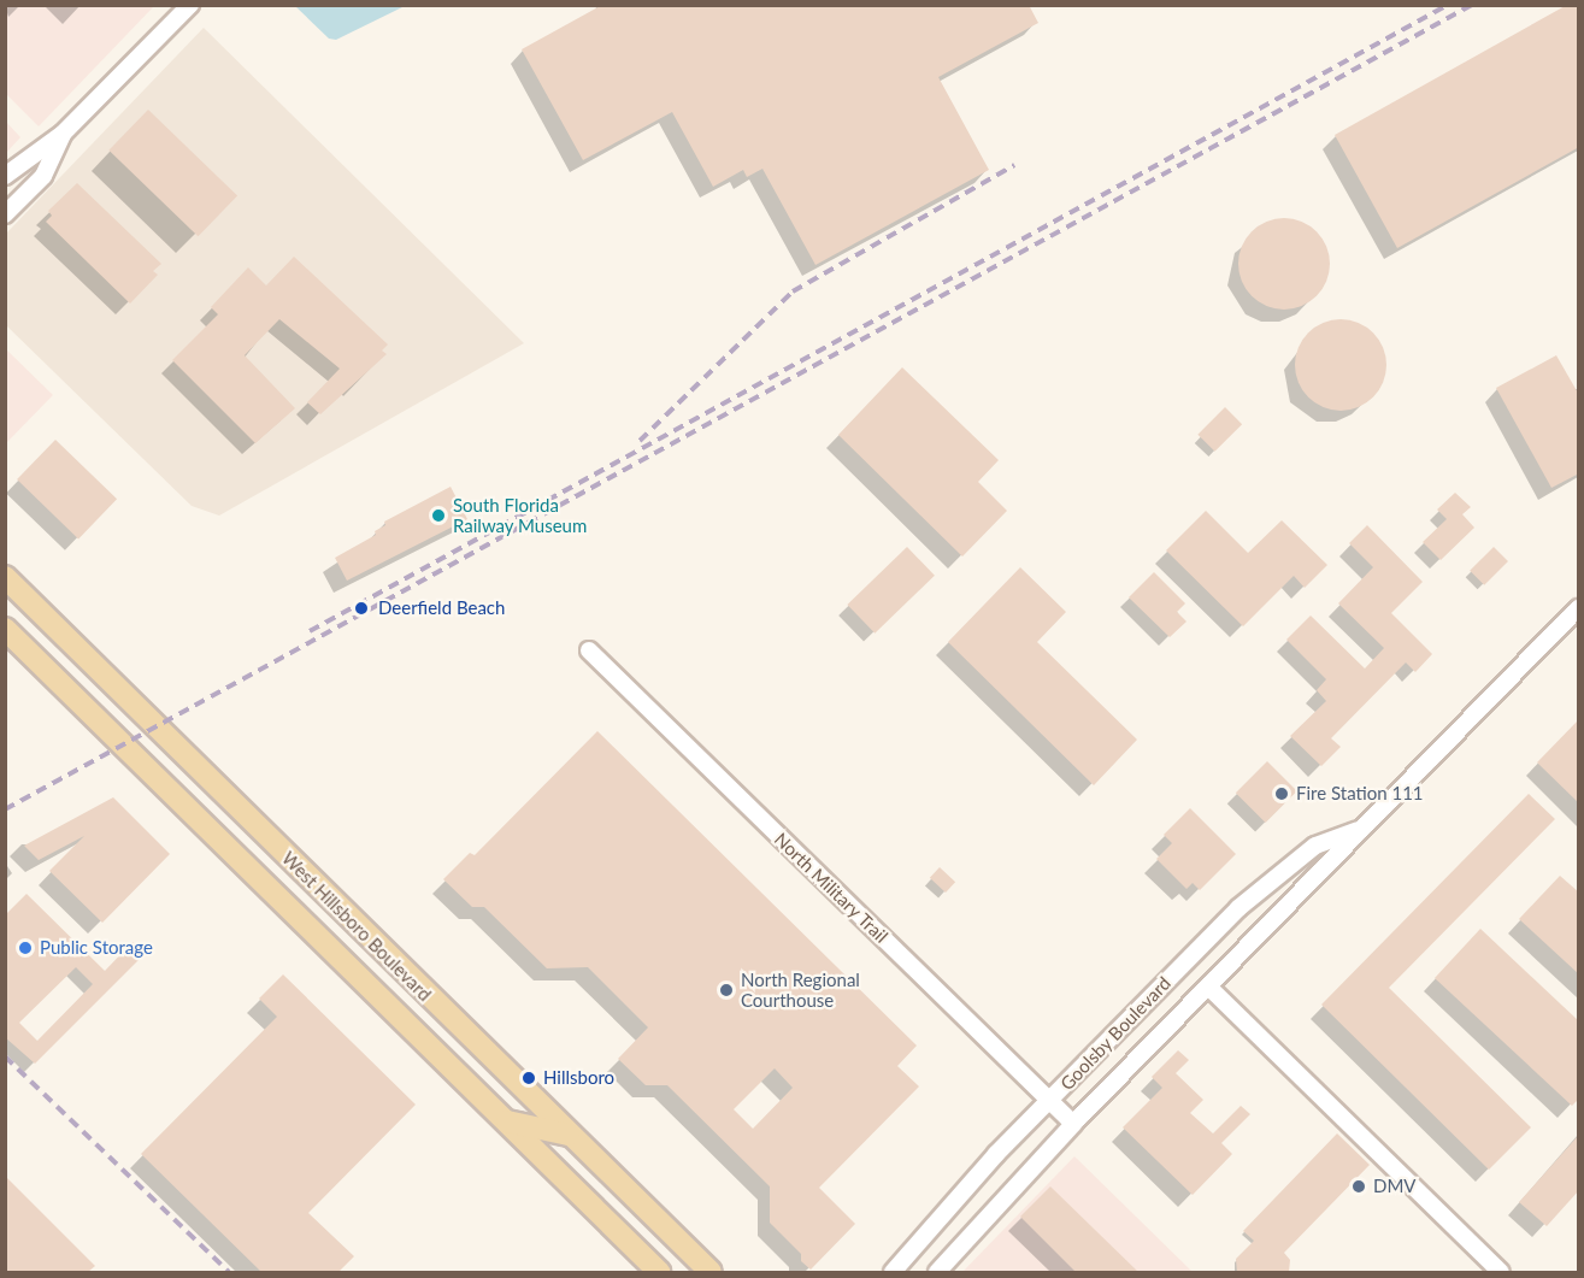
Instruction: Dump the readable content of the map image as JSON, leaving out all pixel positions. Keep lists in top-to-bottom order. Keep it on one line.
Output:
{"streets":{"main road":["West Hillsboro Boulevard"],"street":["North Military Trail","Goolsby Boulevard"]},"crossings":[["North Military Trail","Goolsby Boulevard"]],"places":["South Florida Railway Museum","Deerfield Beach","Fire Station 111","Public Storage","North Regional Courthouse","Hillsboro","DMV"]}
